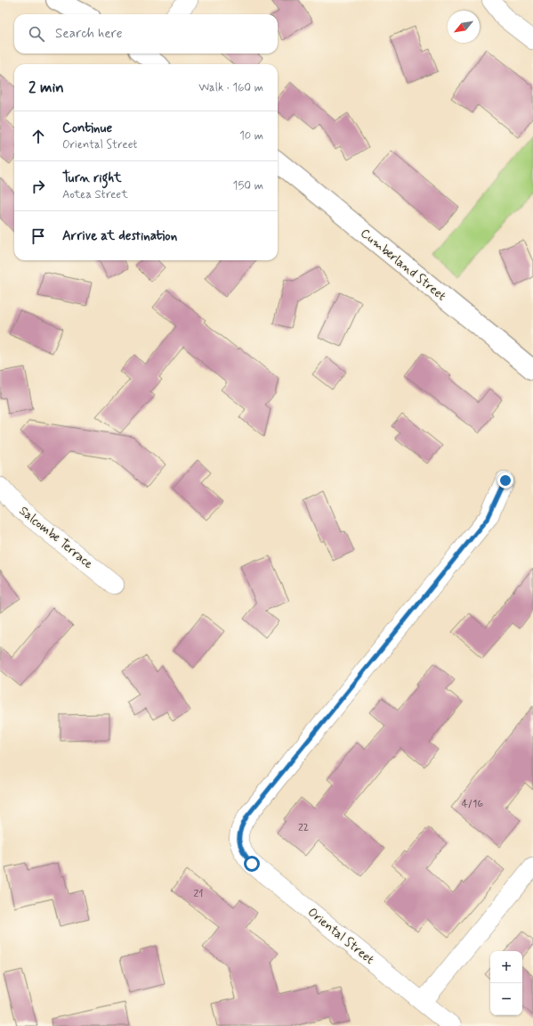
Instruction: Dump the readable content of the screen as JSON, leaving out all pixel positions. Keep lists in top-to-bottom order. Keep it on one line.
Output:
{"streets":{"main road":["Cumberland Street"],"street":["Salcombe Terrace","Oriental Street"]},"house_numbers":["4/16","22","21"],"north":"bottom left","page":{"search":"Search here","heading":["2 min","Walk · 160 m"],"list":[["Continue","Oriental Street","10 m"],["Turn right","Aotea Street","150 m"],"Arrive at destination"],"map_buttons":["+","−"]}}
